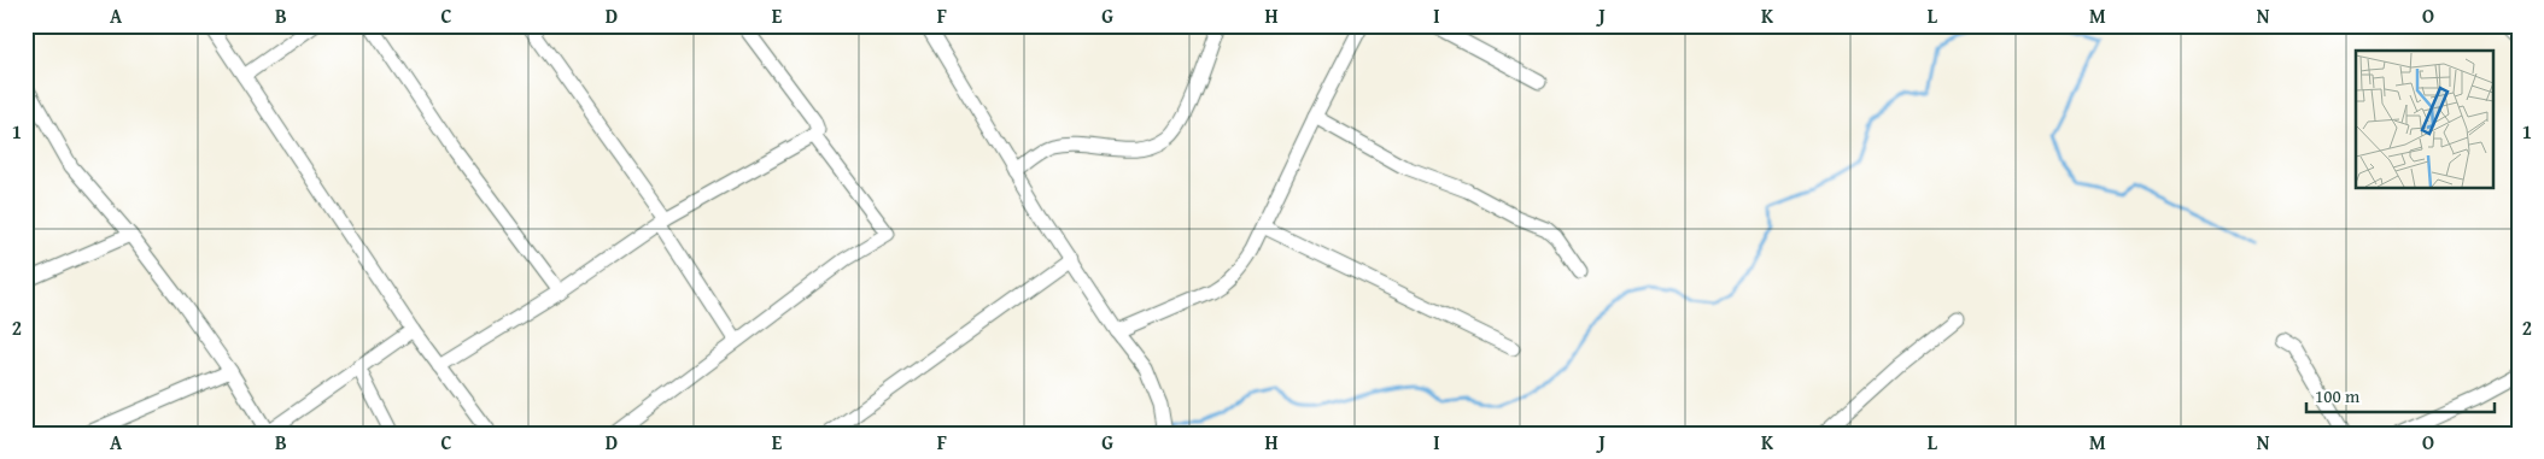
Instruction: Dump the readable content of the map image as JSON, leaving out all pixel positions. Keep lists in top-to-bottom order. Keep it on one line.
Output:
{"scale_bar":"100 m","grid":{"columns":["A","B","C","D","E","F","G","H","I","J","K","L","M","N","O"],"rows":["1","2"]}}
